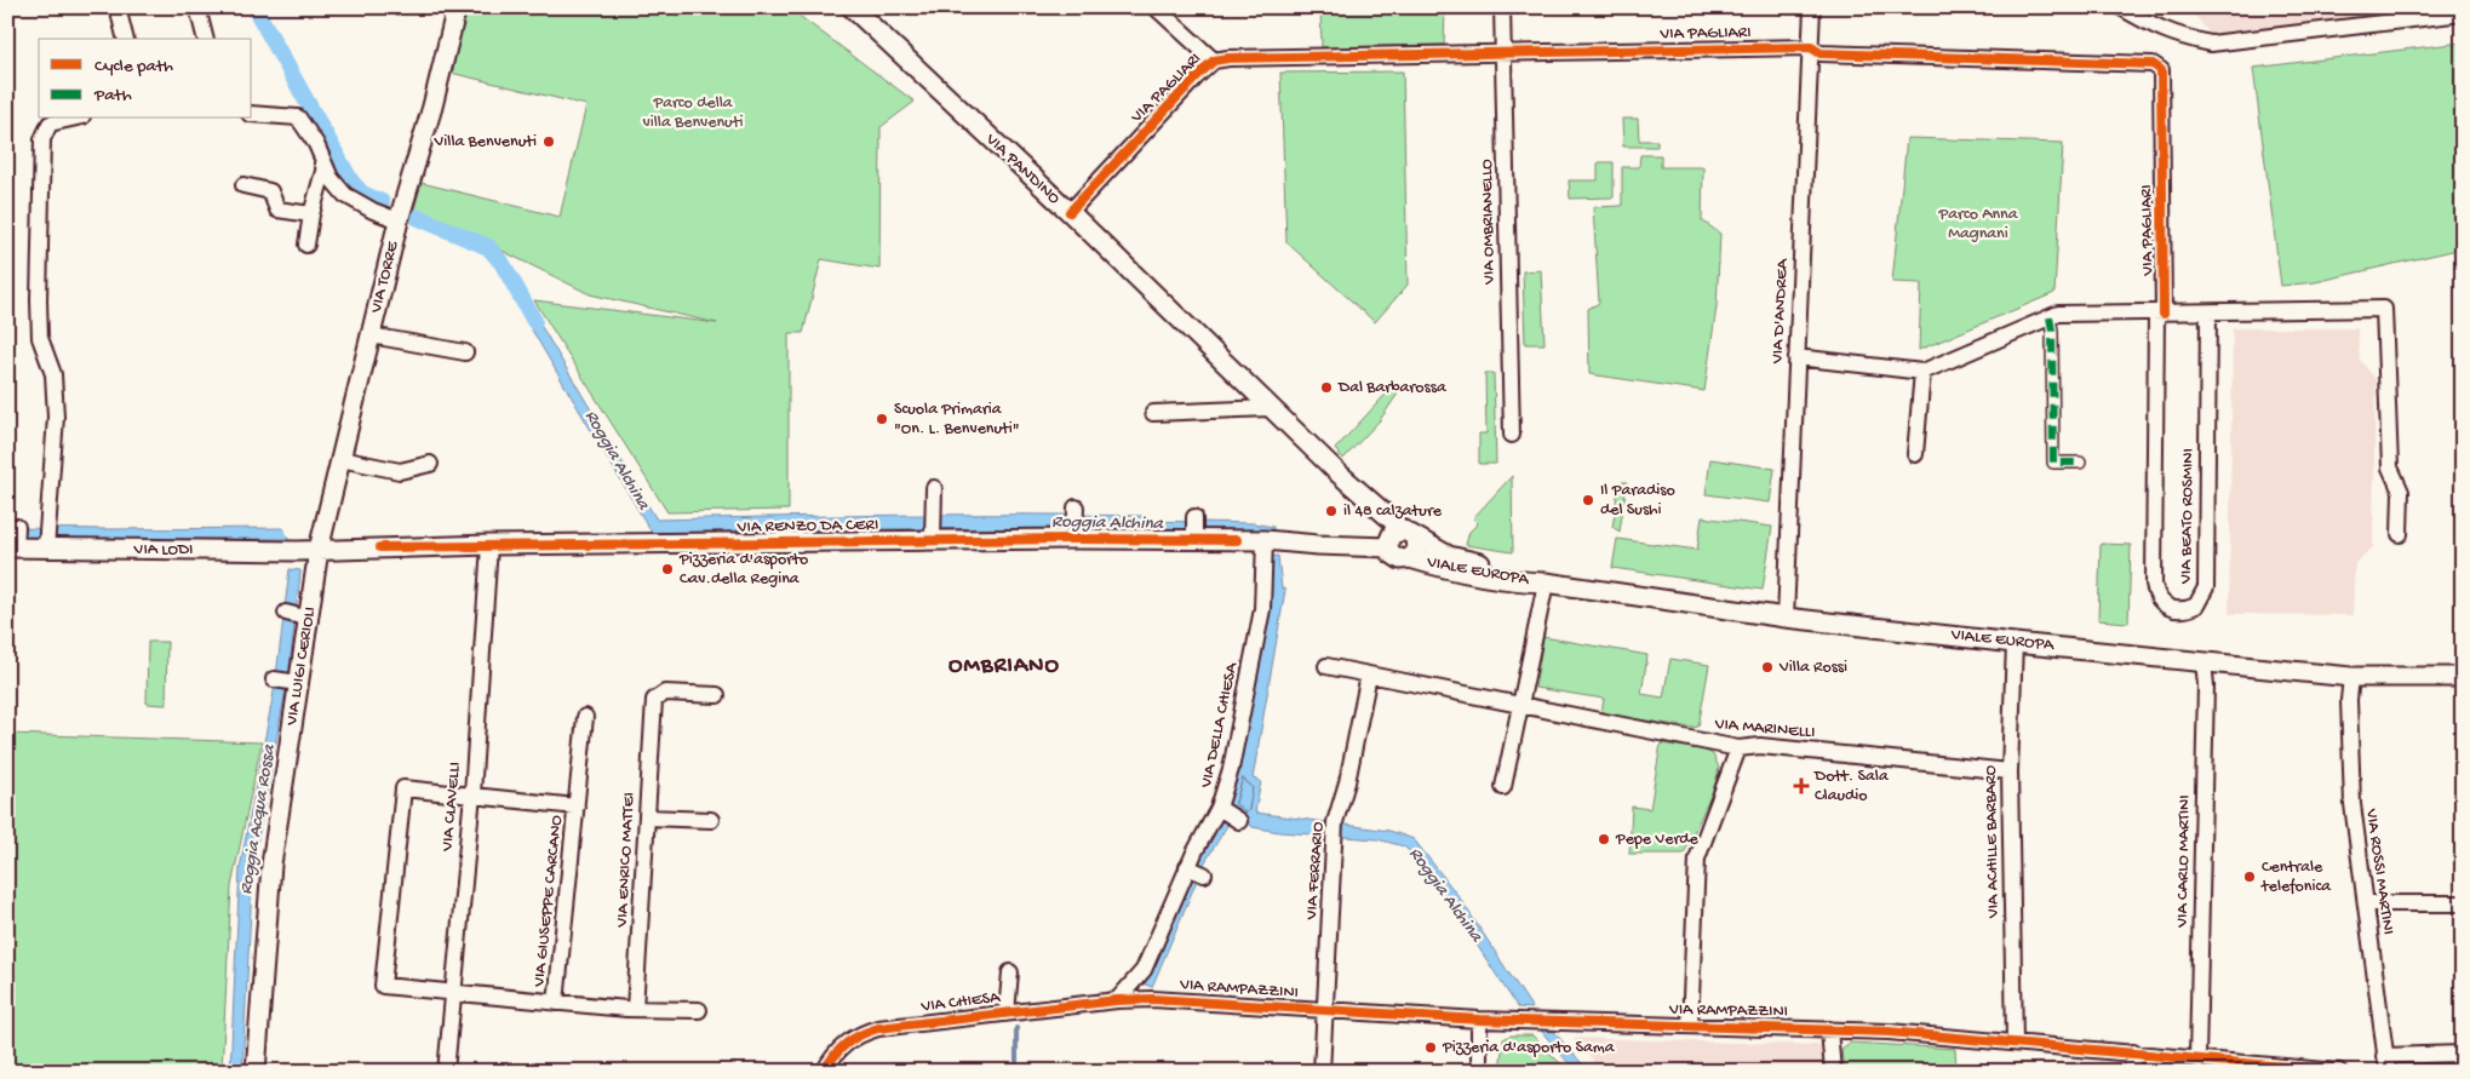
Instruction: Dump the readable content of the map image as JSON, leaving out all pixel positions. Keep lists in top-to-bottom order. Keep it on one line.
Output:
{"streets":{"street":["VIA PAGLIARI","VIA PANDINO","VIA OMBRIANELLO","VIA TORRE","VIA D'ANDREA","VIA BEATO ROSMINI","VIA RENZO DA CERI","VIA LODI","VIALE EUROPA","VIA LUIGI CERIOLI","VIA DELLA CHIESA","VIA MARINELLI","VIA CLAVELLI","VIA ACHILLE BARBARO","VIA ENRICO MATTEI","VIA CARLO MARTINI","VIA FERRARIO","VIA ROSSI MARTINI","VIA GIUSEPPE CARCANO","VIA RAMPAZZINI","VIA CHIESA"]},"crossings":[["VIA PAGLIARI","VIA PANDINO"],["VIA PAGLIARI","VIA OMBRIANELLO"],["VIA PAGLIARI","VIA D'ANDREA"],["VIA PAGLIARI","VIA BEATO ROSMINI"],["VIA PANDINO","VIA RENZO DA CERI"],["VIA PANDINO","VIALE EUROPA"],["VIA TORRE","VIA RENZO DA CERI"],["VIA TORRE","VIA LODI"],["VIA TORRE","VIA LUIGI CERIOLI"],["VIA D'ANDREA","VIALE EUROPA"],["VIA RENZO DA CERI","VIA LODI"],["VIA RENZO DA CERI","VIALE EUROPA"],["VIA RENZO DA CERI","VIA LUIGI CERIOLI"],["VIA RENZO DA CERI","VIA DELLA CHIESA"],["VIA RENZO DA CERI","VIA CLAVELLI"],["VIA LODI","VIA LUIGI CERIOLI"],["VIALE EUROPA","VIA ACHILLE BARBARO"],["VIALE EUROPA","VIA CARLO MARTINI"],["VIALE EUROPA","VIA ROSSI MARTINI"],["VIA DELLA CHIESA","VIA RAMPAZZINI"],["VIA DELLA CHIESA","VIA CHIESA"],["VIA MARINELLI","VIA ACHILLE BARBARO"],["VIA MARINELLI","VIA FERRARIO"],["VIA CLAVELLI","VIA GIUSEPPE CARCANO"],["VIA ACHILLE BARBARO","VIA RAMPAZZINI"],["VIA CARLO MARTINI","VIA RAMPAZZINI"],["VIA FERRARIO","VIA RAMPAZZINI"],["VIA RAMPAZZINI","VIA CHIESA"]],"districts":["OMBRIANO"],"water":["Roggia Alchina","Roggia Acqua Rossa"],"parks":["Parco della villa Benvenuti","Parco Anna Magnani"],"places":{"other":["Villa Benvenuti","Dal Barbarossa","Scuola Primaria \"On. L. Benvenuti\"","Il Paradiso del Sushi","il 48 calzature","Pizzeria d'asporto Cav.della Regina","Villa Rossi","Pepe Verde","Centrale telefonica","Pizzeria d'asporto Sama"],"health":["Dott. Sala Claudio"]},"legend":["Cycle path","Path"]}
